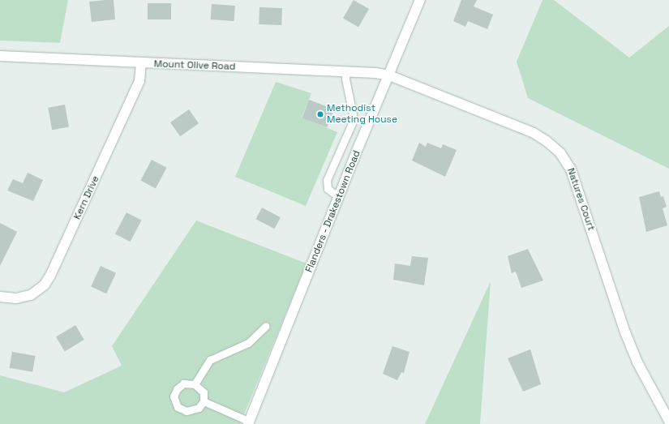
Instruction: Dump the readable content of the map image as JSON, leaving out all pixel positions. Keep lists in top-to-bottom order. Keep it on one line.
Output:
{"streets":{"street":["Mount Olive Road","Kern Drive","Natures Court","Flanders - Drakestown Road"]},"crossings":[["Mount Olive Road","Kern Drive"],["Mount Olive Road","Natures Court"],["Mount Olive Road","Flanders - Drakestown Road"],["Natures Court","Flanders - Drakestown Road"]],"places":["Methodist Meeting House"]}
